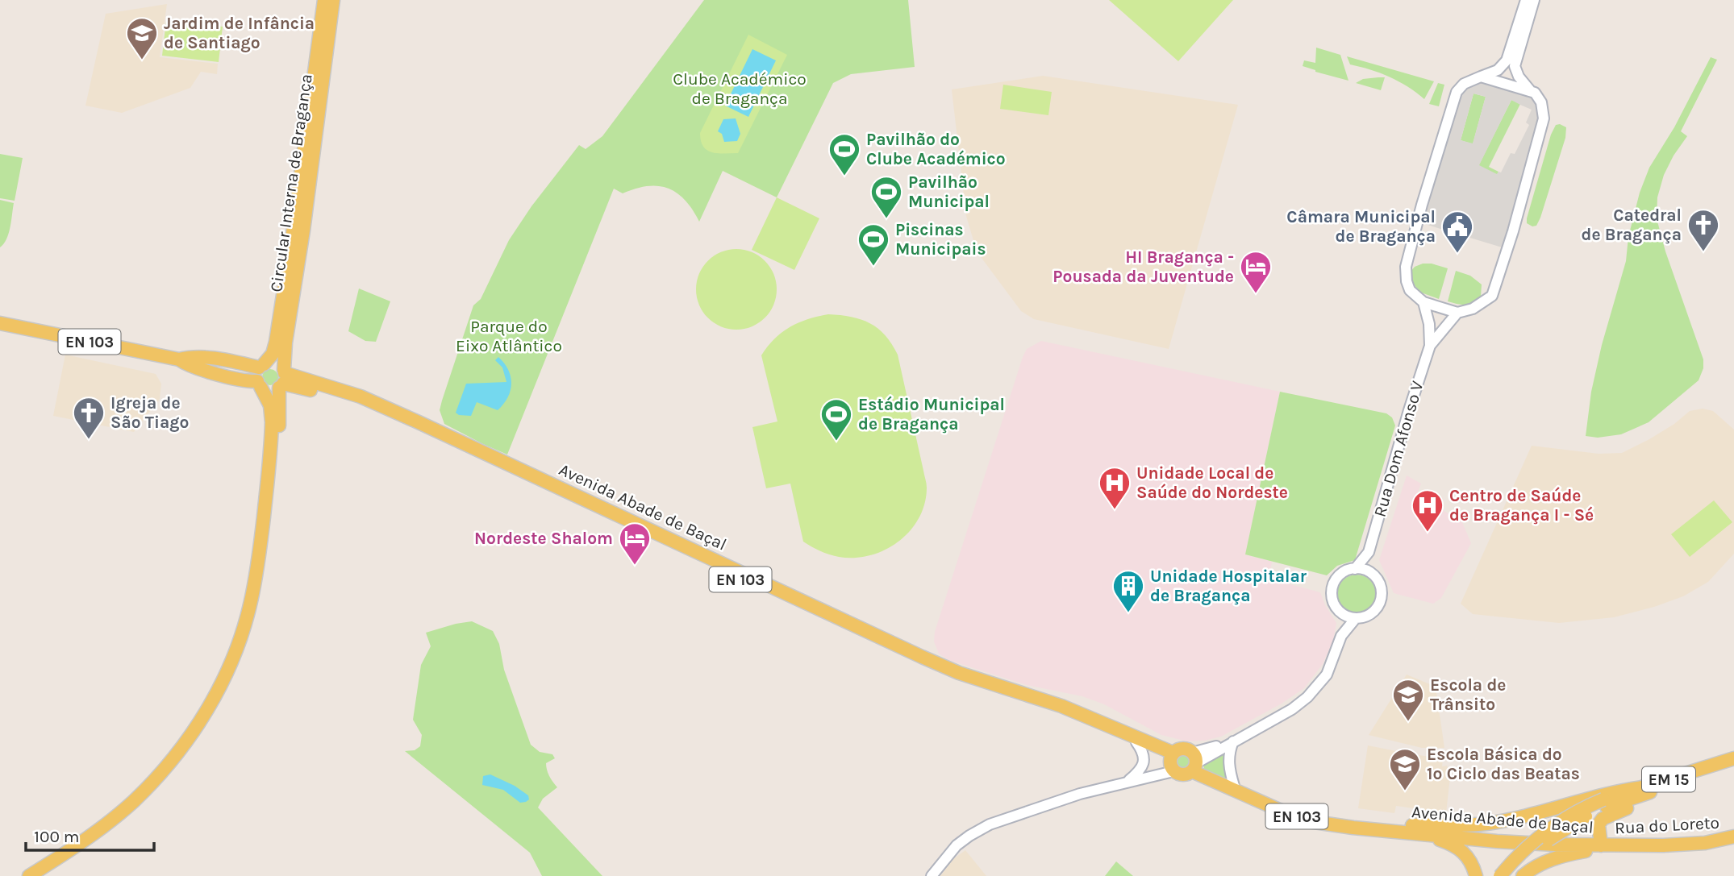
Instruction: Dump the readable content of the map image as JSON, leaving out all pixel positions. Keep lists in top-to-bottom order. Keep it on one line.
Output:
{"streets":{"main road":["Circular Interna de Bragança","EN 103","Avenida Abade de Baçal","EM 15","Rua do Loreto"],"street":["Rua Dom Afonso V"]},"crossings":[["Circular Interna de Bragança","Avenida Abade de Baçal"],["Avenida Abade de Baçal","Rua do Loreto"]],"parks":["Clube Académico de Bragança","Parque do Eixo Atlântico"],"places":{"school or university":["Jardim de Infância de Santiago","Escola de Trânsito","Escola Básica do 1º Ciclo das Beatas"],"sports":["Pavilhão do Clube Académico","Pavilhão Municipal","Piscinas Municipais","Estádio Municipal de Bragança"],"church":["Catedral de Bragança","Igreja de São Tiago"],"public building":["Câmara Municipal de Bragança"],"hotel":["HI Bragança - Pousada da Juventude","Nordeste Shalom"],"hospital":["Unidade Local de Saúde do Nordeste","Centro de Saúde de Bragança I - Sé"],"building":["Unidade Hospitalar de Bragança"]},"scale_bar":"100 m"}
